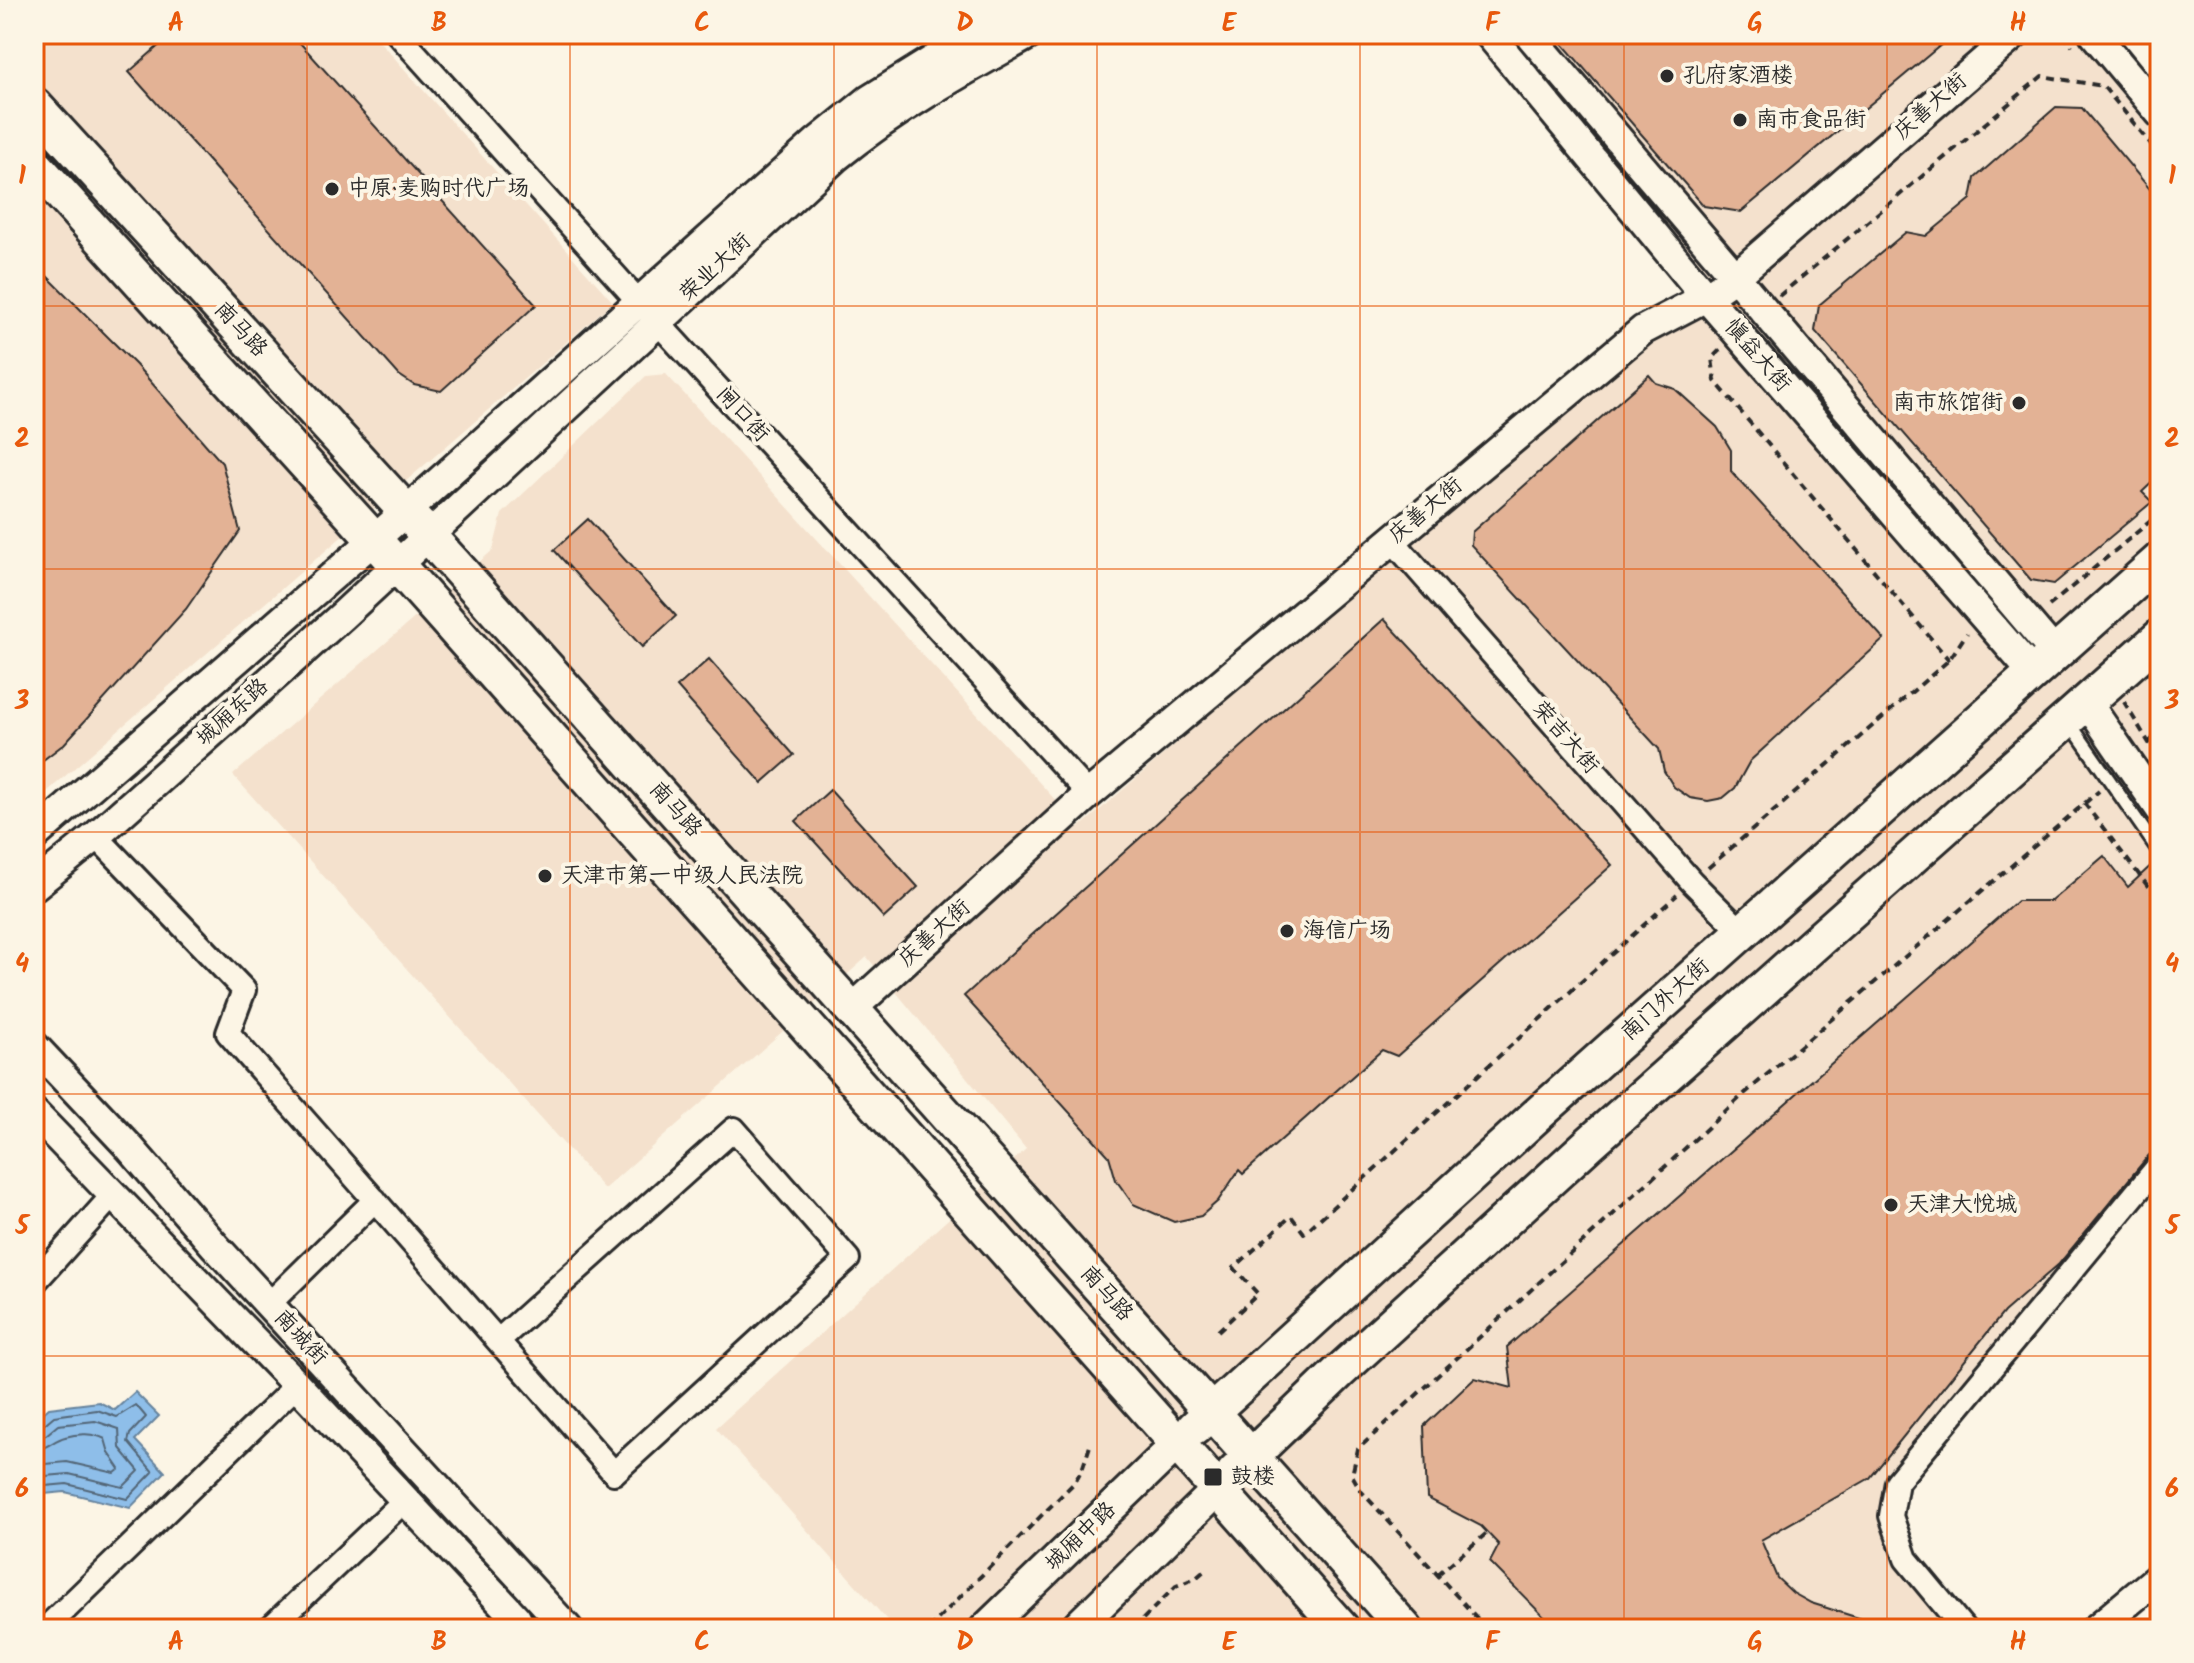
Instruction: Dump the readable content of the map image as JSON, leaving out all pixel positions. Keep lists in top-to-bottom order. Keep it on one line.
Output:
{"streets":{"main road":["南马路","南门外大街","城厢中路"],"street":["庆善大街","荣业大街","慎益大街","闸口街","城厢东路","荣吉大街","南城街"]},"crossings":[["庆善大街","南马路"],["庆善大街","慎益大街"],["庆善大街","闸口街"],["庆善大街","荣吉大街"],["荣业大街","南马路"],["荣业大街","闸口街"],["荣业大街","城厢东路"],["南马路","城厢东路"],["南马路","南门外大街"],["南马路","城厢中路"],["慎益大街","南门外大街"],["荣吉大街","南门外大街"],["南门外大街","城厢中路"]],"places":{"other":["孔府家酒楼","南市食品街","中原·麦购时代广场","南市旅馆街","天津市第一中级人民法院","海信广场","天津大悦城"],"transit":["鼓楼"]},"grid":{"columns":["A","B","C","D","E","F","G","H"],"rows":["1","2","3","4","5","6"]}}
